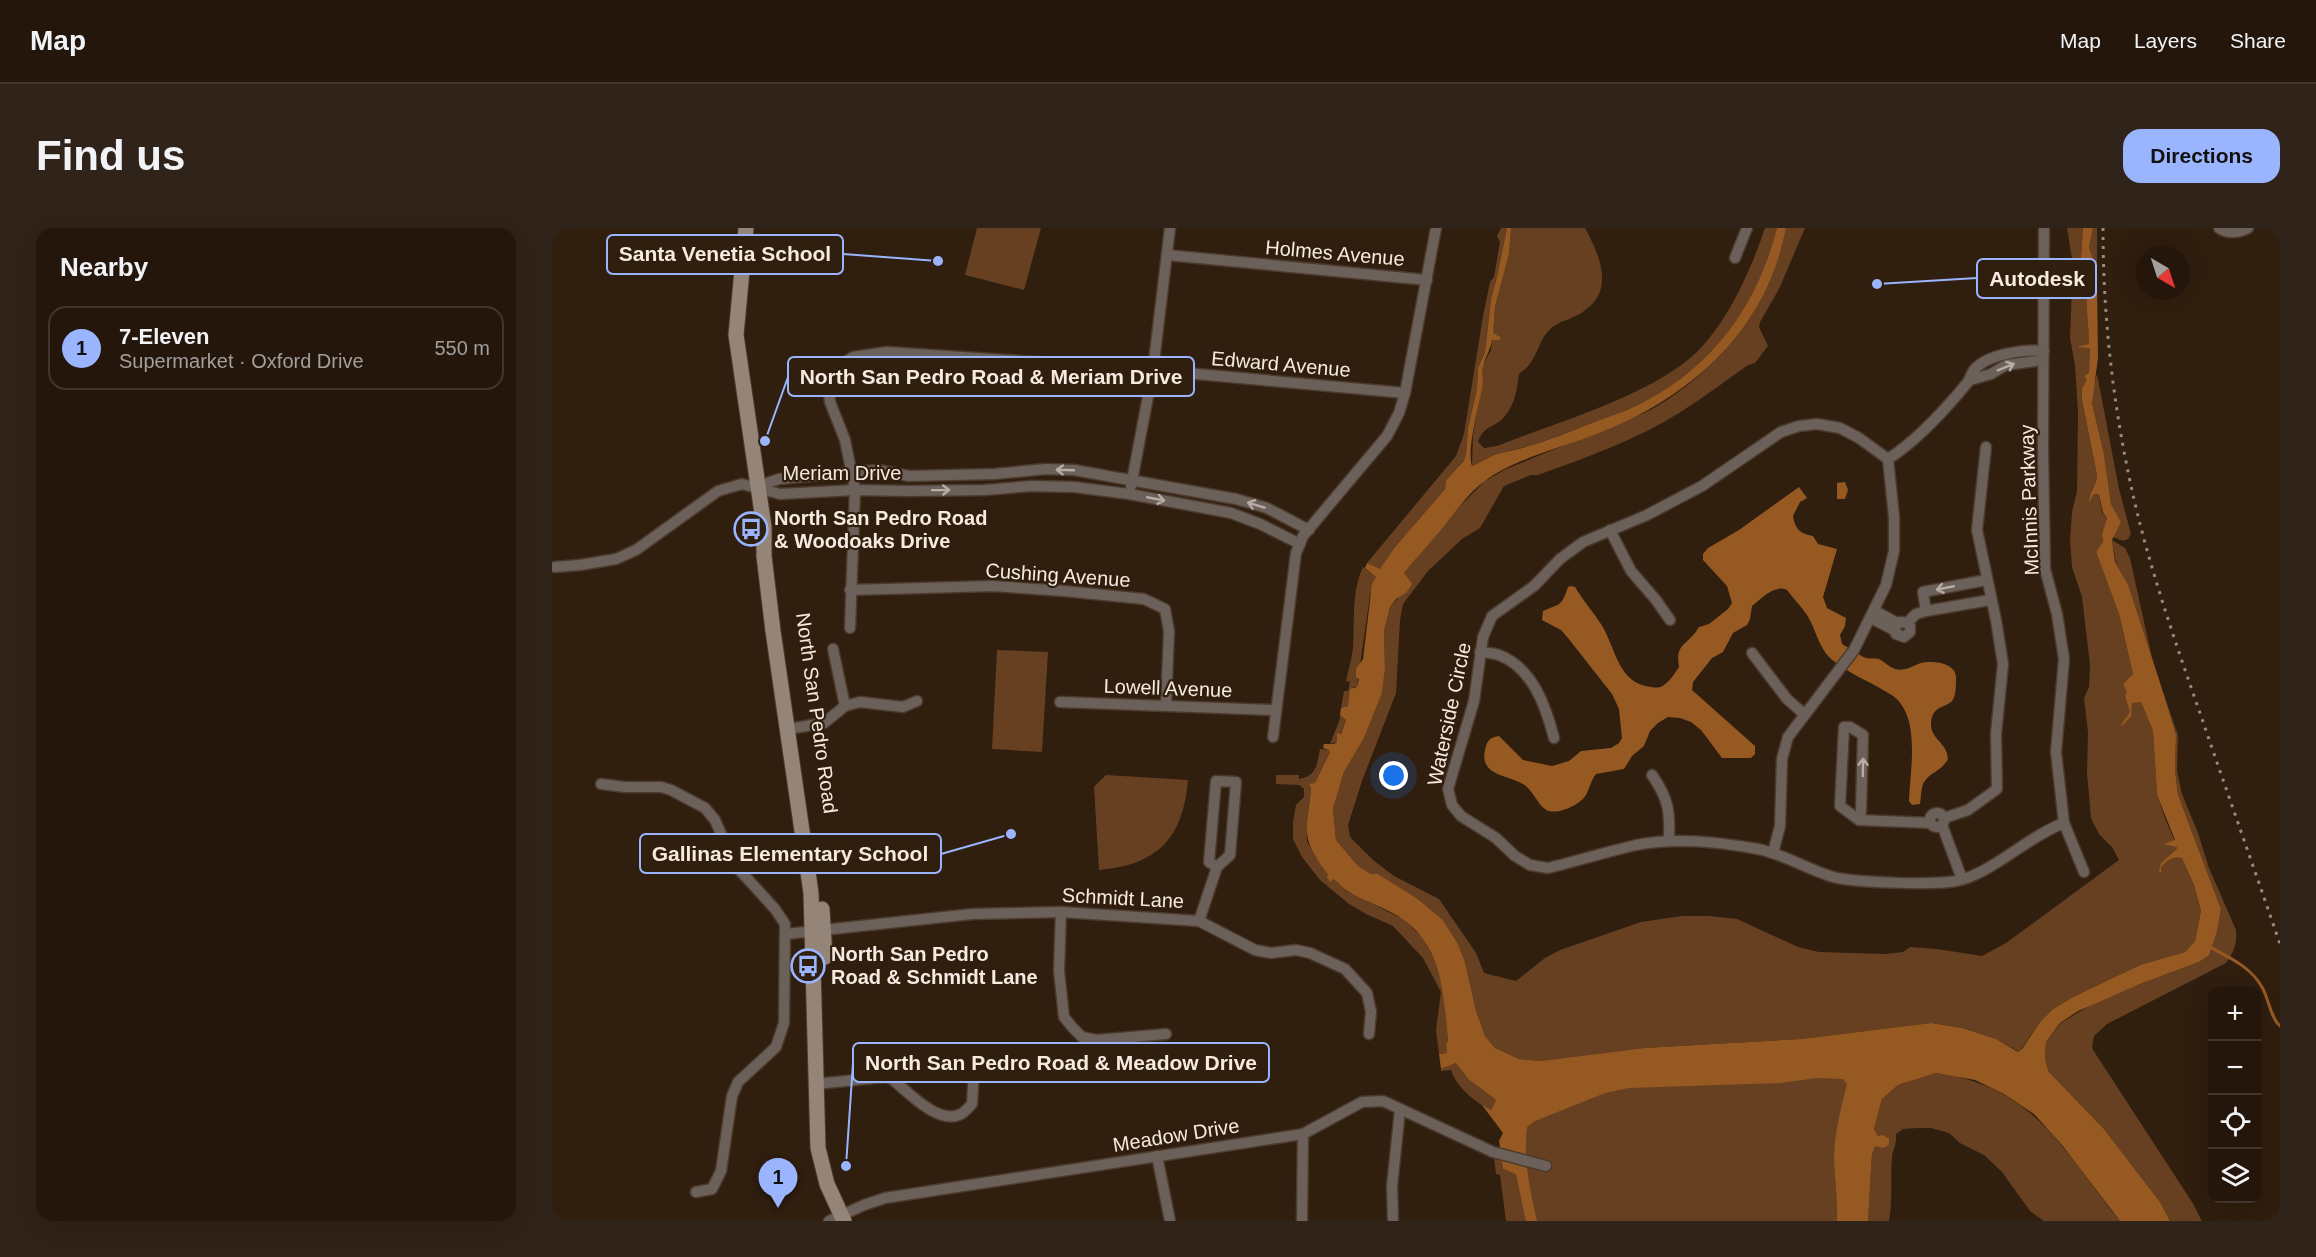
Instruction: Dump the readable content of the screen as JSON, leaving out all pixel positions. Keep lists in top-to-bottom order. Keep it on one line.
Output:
{"streets":{"main road":["North San Pedro Road"],"street":["Holmes Avenue","Edward Avenue","Meriam Drive","McInnis Parkway","Cushing Avenue","Lowell Avenue","Waterside Circle","Schmidt Lane","Meadow Drive"]},"crossings":[["Edward Avenue","Meriam Drive"],["Meriam Drive","North San Pedro Road"],["McInnis Parkway","Waterside Circle"],["Cushing Avenue","Lowell Avenue"],["North San Pedro Road","Schmidt Lane"],["North San Pedro Road","Meadow Drive"]],"places":{"other":["Santa Venetia School","Autodesk","North San Pedro Road & Meriam Drive","Gallinas Elementary School","North San Pedro Road & Meadow Drive"],"bus stop":["North San Pedro Road & Woodoaks Drive","North San Pedro Road & Schmidt Lane"]},"north":"bottom right","page":{"header":"Map","nav":["Map","Layers","Share"],"buttons":"Directions","title":"Find us","heading":"Nearby","list":[{"mark":"1","name":"7-Eleven","note":"Supermarket · Oxford Drive","value":"550 m"}],"map_buttons":["+","−"],"pins":"1"}}
